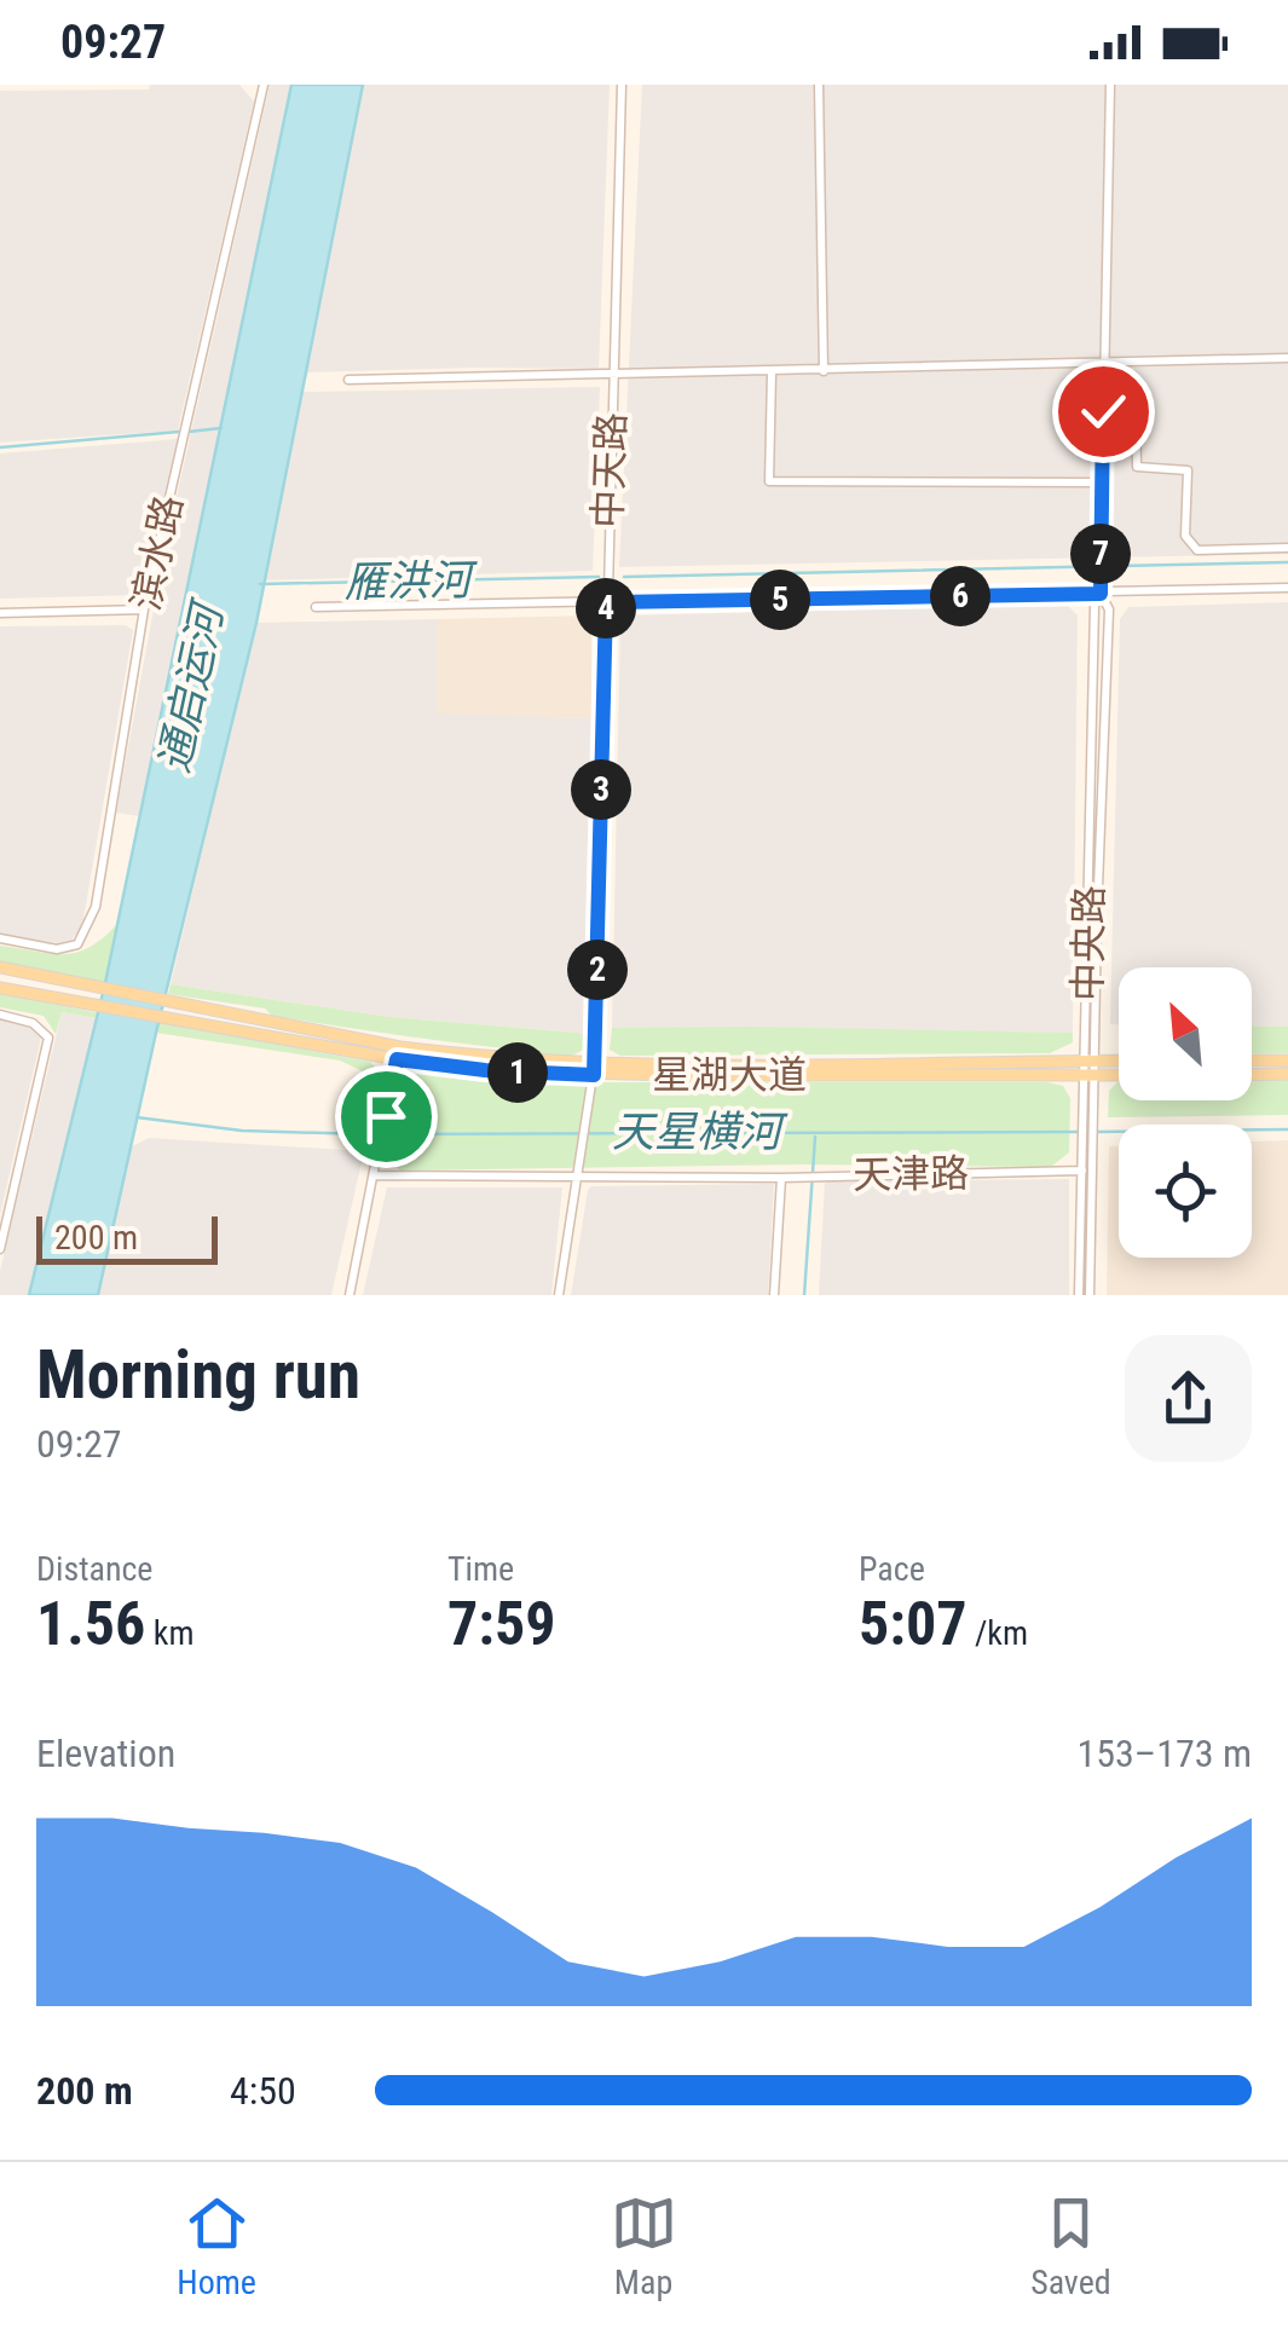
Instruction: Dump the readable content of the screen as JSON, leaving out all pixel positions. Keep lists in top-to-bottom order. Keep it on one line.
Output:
{"streets":{"main road":["星湖大道"],"street":["中天路","滨水路","中央路","天津路"]},"crossings":[["中天路","星湖大道"],["中天路","天津路"],["中央路","星湖大道"],["中央路","天津路"]],"water":["雁洪河","通启运河","天星横河"],"scale_bar":"200 m","north":"top left","page":{"status":"09:27","pins":["7","6","5","4","3","2","1"],"scale":"200 m","heading":["Morning run","09:27"],"stats":[["Distance","1.56 km"],["Time","7:59"],["Pace","5:07 /km"]],"chart":["Elevation","153–173 m"],"list":[{"name":"200 m","note":"4:50"}],"tabs":["Home","Map","Saved"]}}
